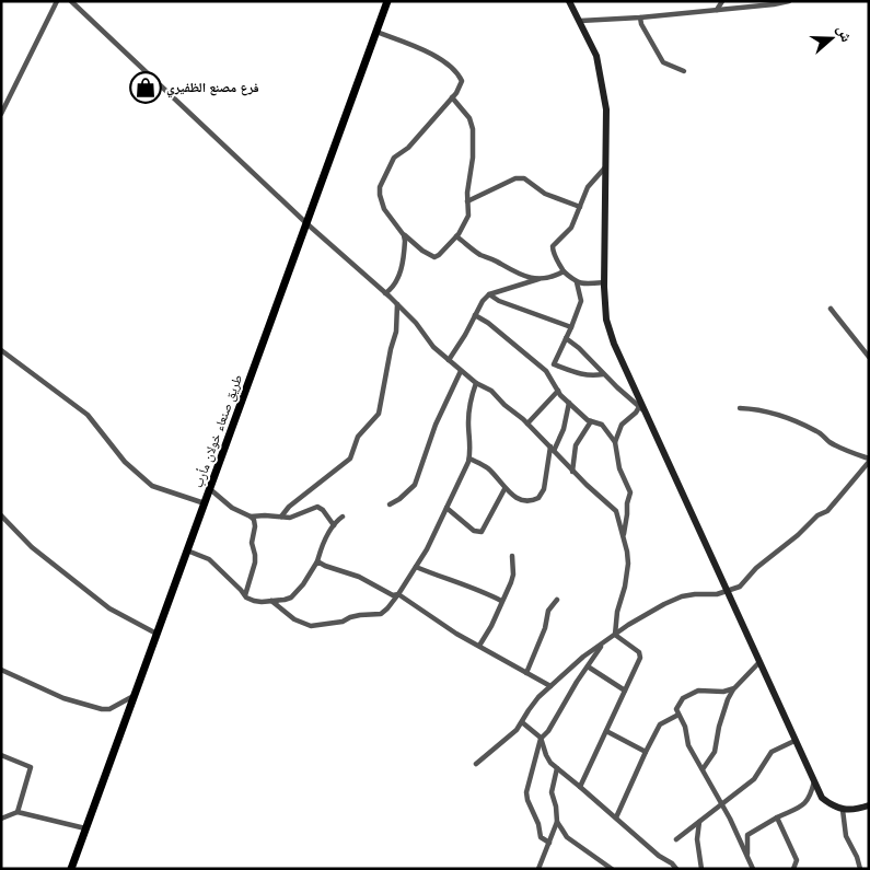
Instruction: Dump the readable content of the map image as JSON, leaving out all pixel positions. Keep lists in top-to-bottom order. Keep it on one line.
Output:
{"streets":{"main road":["طريق صنعاء خولان مأرب"]},"places":{"shop":["فرع مصنع الظفيري"]},"north":"right"}
